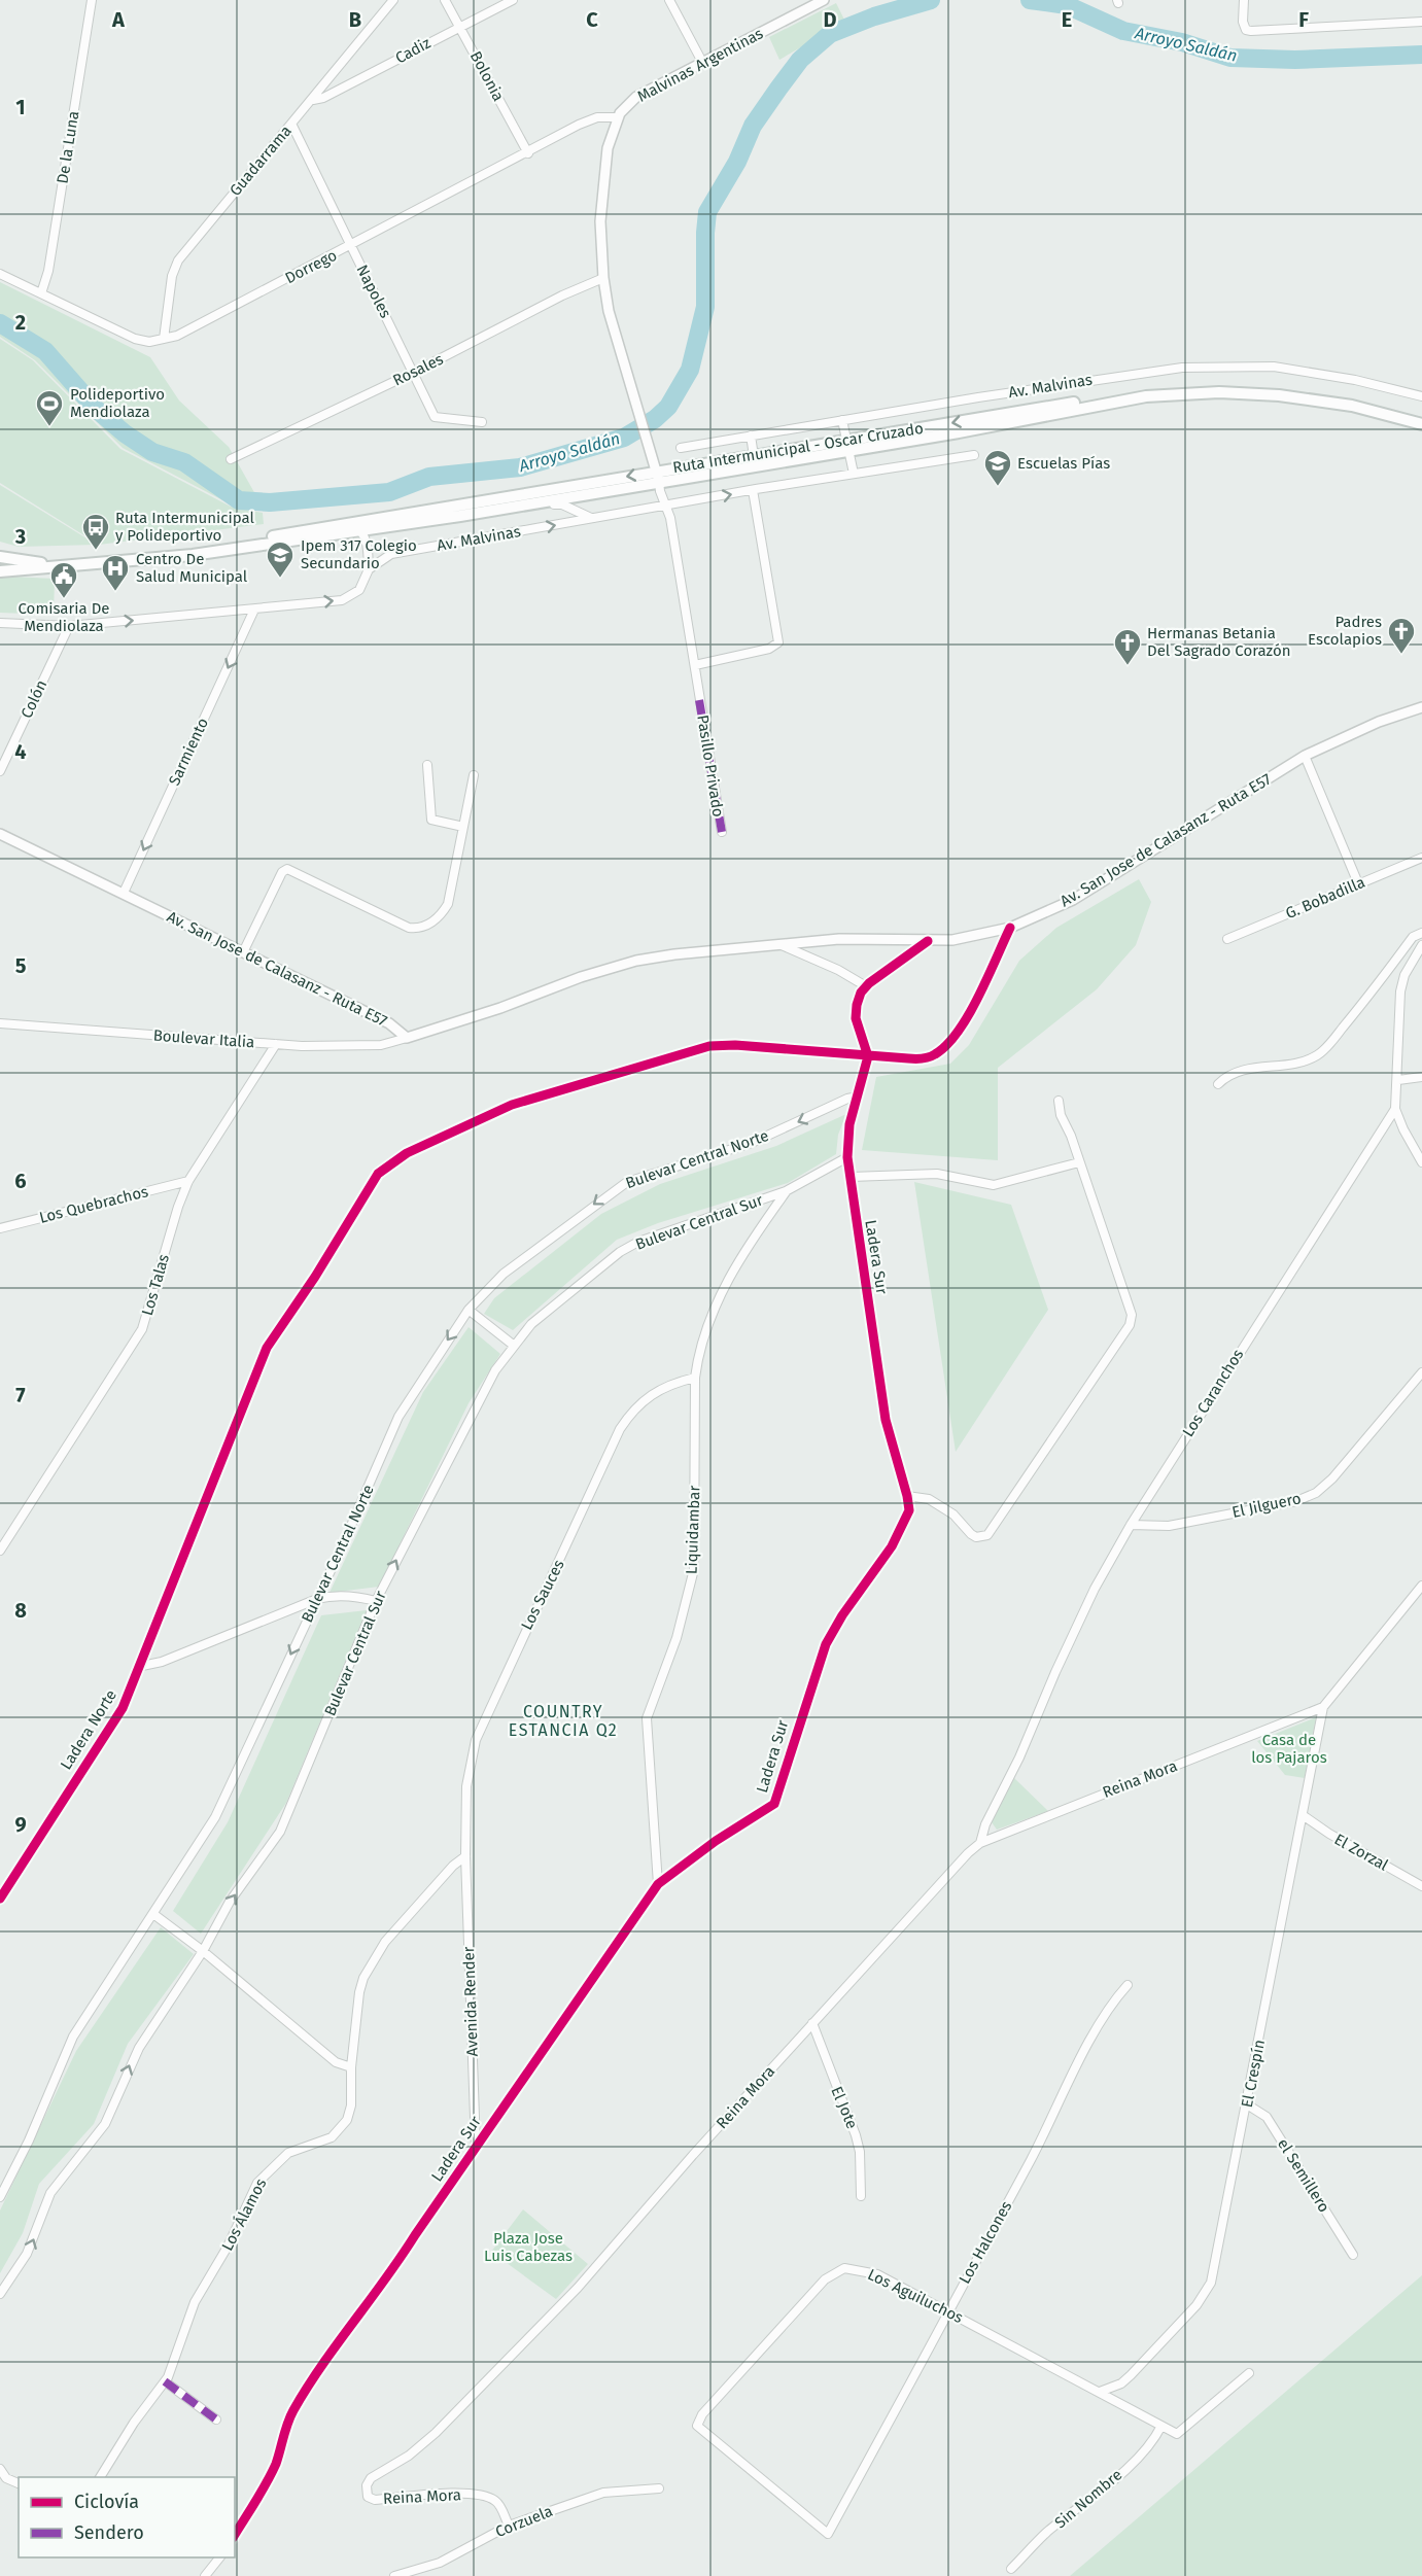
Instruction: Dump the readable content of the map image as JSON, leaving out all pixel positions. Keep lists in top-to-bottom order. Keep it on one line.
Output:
{"streets":{"main road":["Ruta Intermunicipal - Oscar Cruzado"],"street":["Cadiz","Malvinas Argentinas","Bolonia","De la Luna","Guadarrama","Dorrego","Napoles","Rosales","Av. Malvinas","Colón","Sarmiento","Pasillo Privado","Av. San Jose de Calasanz - Ruta E57","G. Bobadilla","Boulevar Italia","Bulevar Central Norte","Los Quebrachos","Bulevar Central Sur","Ladera Sur","Los Talas","Los Caranchos","El Jilguero","Liquidambar","Los Sauces","Ladera Norte","Reina Mora","El Zorzal","Avenida Render","El Crespín","El Jote","el Semillero","Los Álamos","Los Halcones","Los Aguiluchos","Sin Nombre","Corzuela"]},"crossings":[["Cadiz","Bolonia"],["Cadiz","Guadarrama"],["Malvinas Argentinas","Dorrego"],["Malvinas Argentinas","Rosales"],["Malvinas Argentinas","Ruta Intermunicipal - Oscar Cruzado"],["Malvinas Argentinas","Pasillo Privado"],["Bolonia","Dorrego"],["De la Luna","Dorrego"],["Guadarrama","Dorrego"],["Guadarrama","Napoles"],["Dorrego","Napoles"],["Napoles","Rosales"],["Av. Malvinas","Colón"],["Av. Malvinas","Sarmiento"],["Av. Malvinas","Pasillo Privado"],["Ruta Intermunicipal - Oscar Cruzado","Pasillo Privado"],["Sarmiento","Av. San Jose de Calasanz - Ruta E57"],["Av. San Jose de Calasanz - Ruta E57","Boulevar Italia"],["Av. San Jose de Calasanz - Ruta E57","Ladera Norte"],["Boulevar Italia","Los Talas"],["Bulevar Central Norte","Ladera Sur"],["Los Quebrachos","Los Talas"],["Bulevar Central Sur","Ladera Sur"],["Bulevar Central Sur","Liquidambar"],["Ladera Sur","Liquidambar"],["Ladera Sur","Ladera Norte"],["Ladera Sur","Avenida Render"],["Los Caranchos","El Jilguero"],["Los Caranchos","Reina Mora"],["Liquidambar","Los Sauces"],["Los Sauces","Avenida Render"],["Los Sauces","Los Álamos"],["Reina Mora","El Crespín"],["Reina Mora","El Jote"],["Reina Mora","Corzuela"],["El Zorzal","El Crespín"],["Avenida Render","Los Álamos"],["El Crespín","el Semillero"],["El Crespín","Los Aguiluchos"],["Los Halcones","Los Aguiluchos"],["Los Aguiluchos","Sin Nombre"]],"one_way":["Sarmiento","Bulevar Central Norte","Bulevar Central Sur"],"districts":["COUNTRY ESTANCIA Q2"],"water":["Arroyo Saldán"],"parks":["Casa de los Pajaros","Plaza Jose Luis Cabezas"],"places":{"sports":["Polideportivo Mendiolaza"],"school or university":["Escuelas Pías","Ipem 317 Colegio Secundario"],"bus stop":["Ruta Intermunicipal y Polideportivo"],"hospital":["Centro De Salud Municipal"],"public building":["Comisaria De Mendiolaza"],"church":["Padres Escolapios","Hermanas Betania Del Sagrado Corazón"]},"legend":["Ciclovía","Sendero"],"grid":{"columns":["A","B","C","D","E","F"],"rows":["1","2","3","4","5","6","7","8","9"]}}
